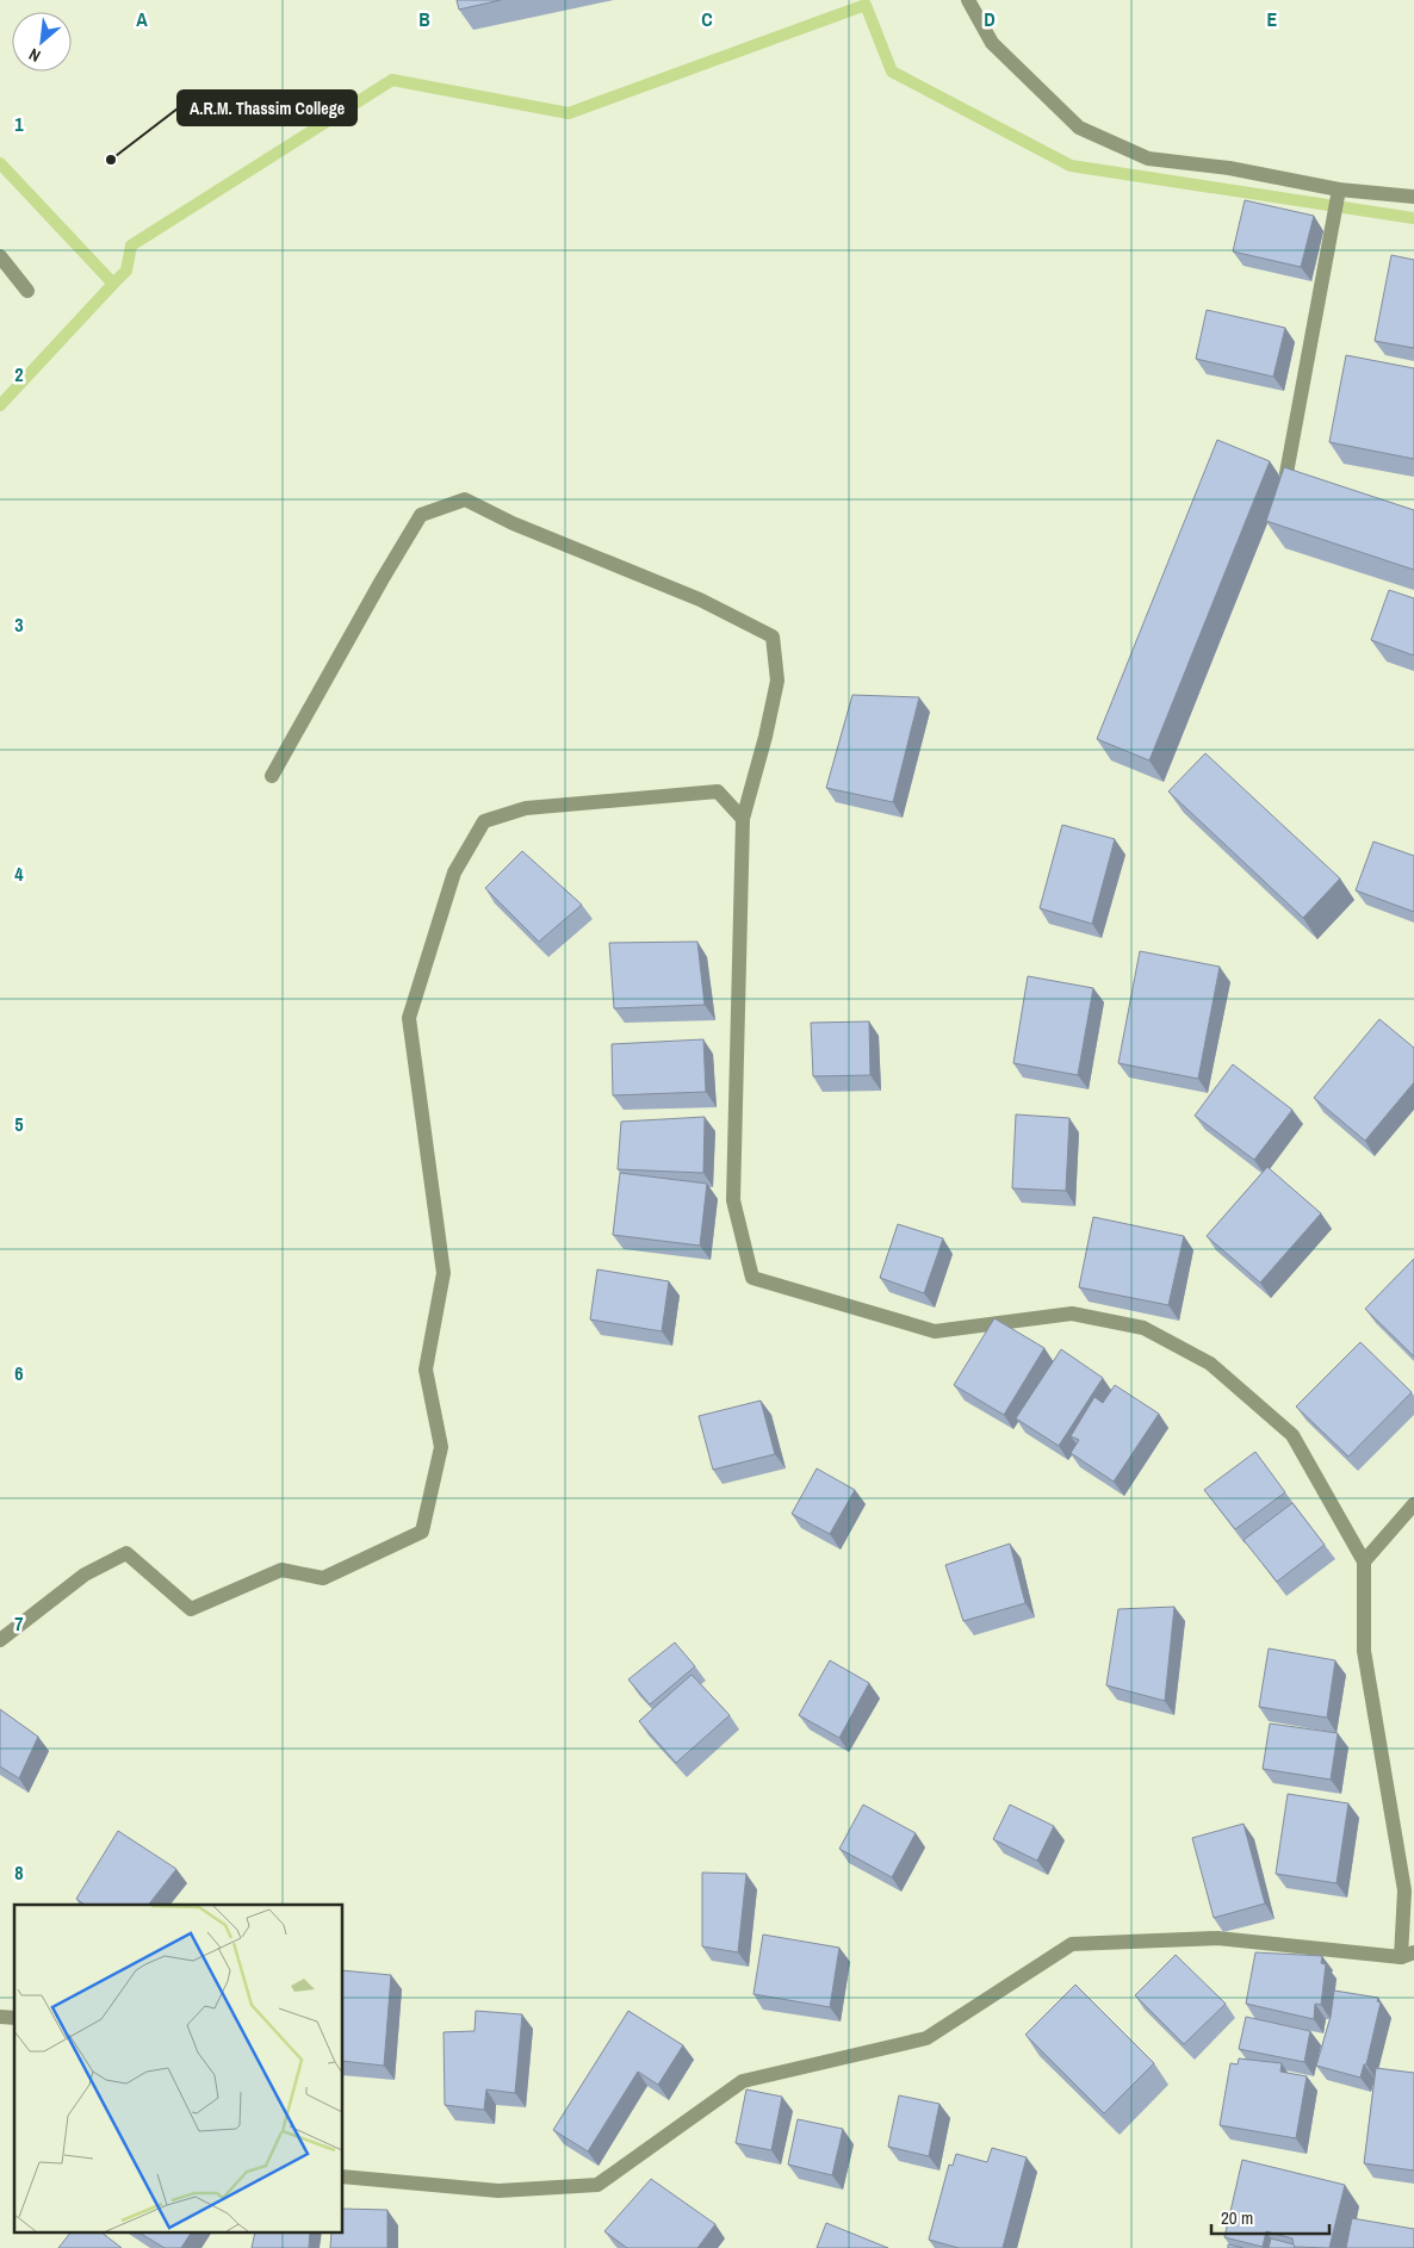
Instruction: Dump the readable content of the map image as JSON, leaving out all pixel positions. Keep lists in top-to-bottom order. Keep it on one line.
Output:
{"places":["A.R.M. Thassim College"],"scale_bar":"20 m","north":"bottom left","grid":{"columns":["A","B","C","D","E"],"rows":["1","2","3","4","5","6","7","8"]}}
